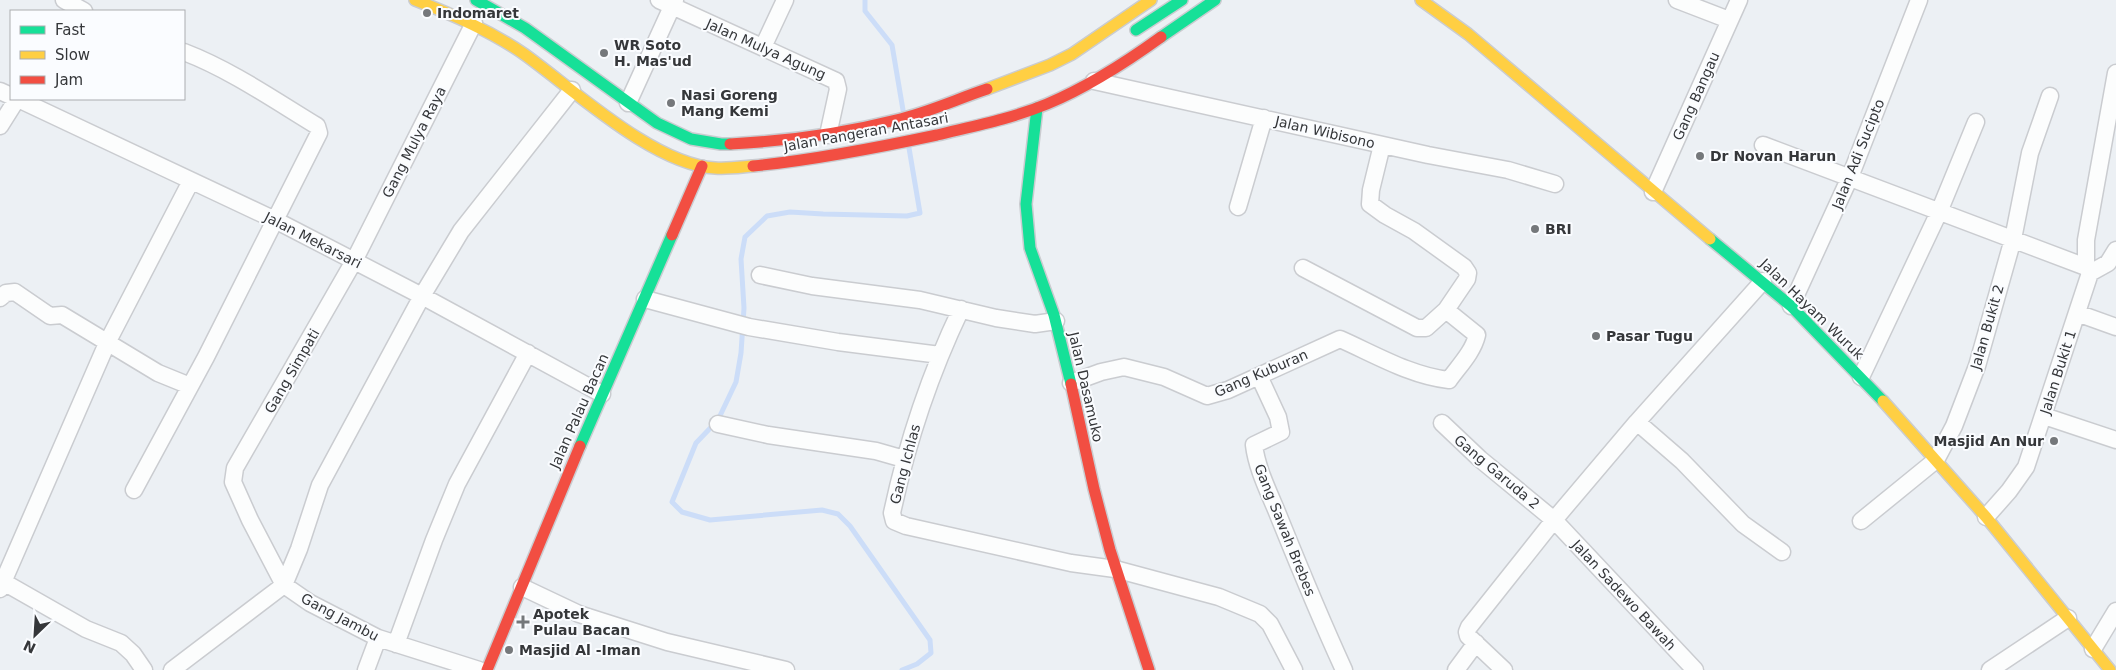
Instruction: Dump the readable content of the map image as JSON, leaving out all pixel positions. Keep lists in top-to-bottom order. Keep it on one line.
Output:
{"streets":{"main road":["Jalan Pangeran Antasari","Jalan Hayam Wuruk","Jalan Dasamuko","Jalan Palau Bacan"],"street":["Jalan Mulya Agung","Gang Bangau","Jalan Wibisono","Gang Mulya Raya","Jalan Adi Sucipto","Jalan Mekarsari","Jalan Bukit 2","Gang Simpati","Jalan Bukit 1","Gang Kuburan","Gang Ichlas","Gang Garuda 2","Gang Sawah Brebes","Jalan Sadewo Bawah","Gang Jambu"]},"crossings":[["Jalan Mulya Agung","Jalan Pangeran Antasari"],["Gang Bangau","Jalan Hayam Wuruk"],["Jalan Pangeran Antasari","Jalan Wibisono"],["Jalan Pangeran Antasari","Gang Mulya Raya"],["Jalan Pangeran Antasari","Jalan Dasamuko"],["Jalan Pangeran Antasari","Jalan Palau Bacan"],["Gang Mulya Raya","Jalan Mekarsari"],["Gang Mulya Raya","Gang Simpati"],["Jalan Adi Sucipto","Jalan Hayam Wuruk"],["Jalan Mekarsari","Gang Simpati"],["Jalan Mekarsari","Jalan Palau Bacan"],["Jalan Hayam Wuruk","Jalan Bukit 2"],["Jalan Hayam Wuruk","Jalan Bukit 1"],["Gang Simpati","Gang Jambu"],["Gang Kuburan","Jalan Dasamuko"],["Gang Kuburan","Gang Sawah Brebes"],["Jalan Dasamuko","Gang Ichlas"],["Gang Garuda 2","Jalan Sadewo Bawah"]],"places":{"other":["Indomaret","WR Soto H. Mas'ud","Nasi Goreng Mang Kemi","Dr Novan Harun","BRI","Pasar Tugu","Masjid An Nur","Masjid Al -Iman"],"health":["Apotek Pulau Bacan"]},"legend":["Fast","Slow","Jam"],"north":"bottom left"}
